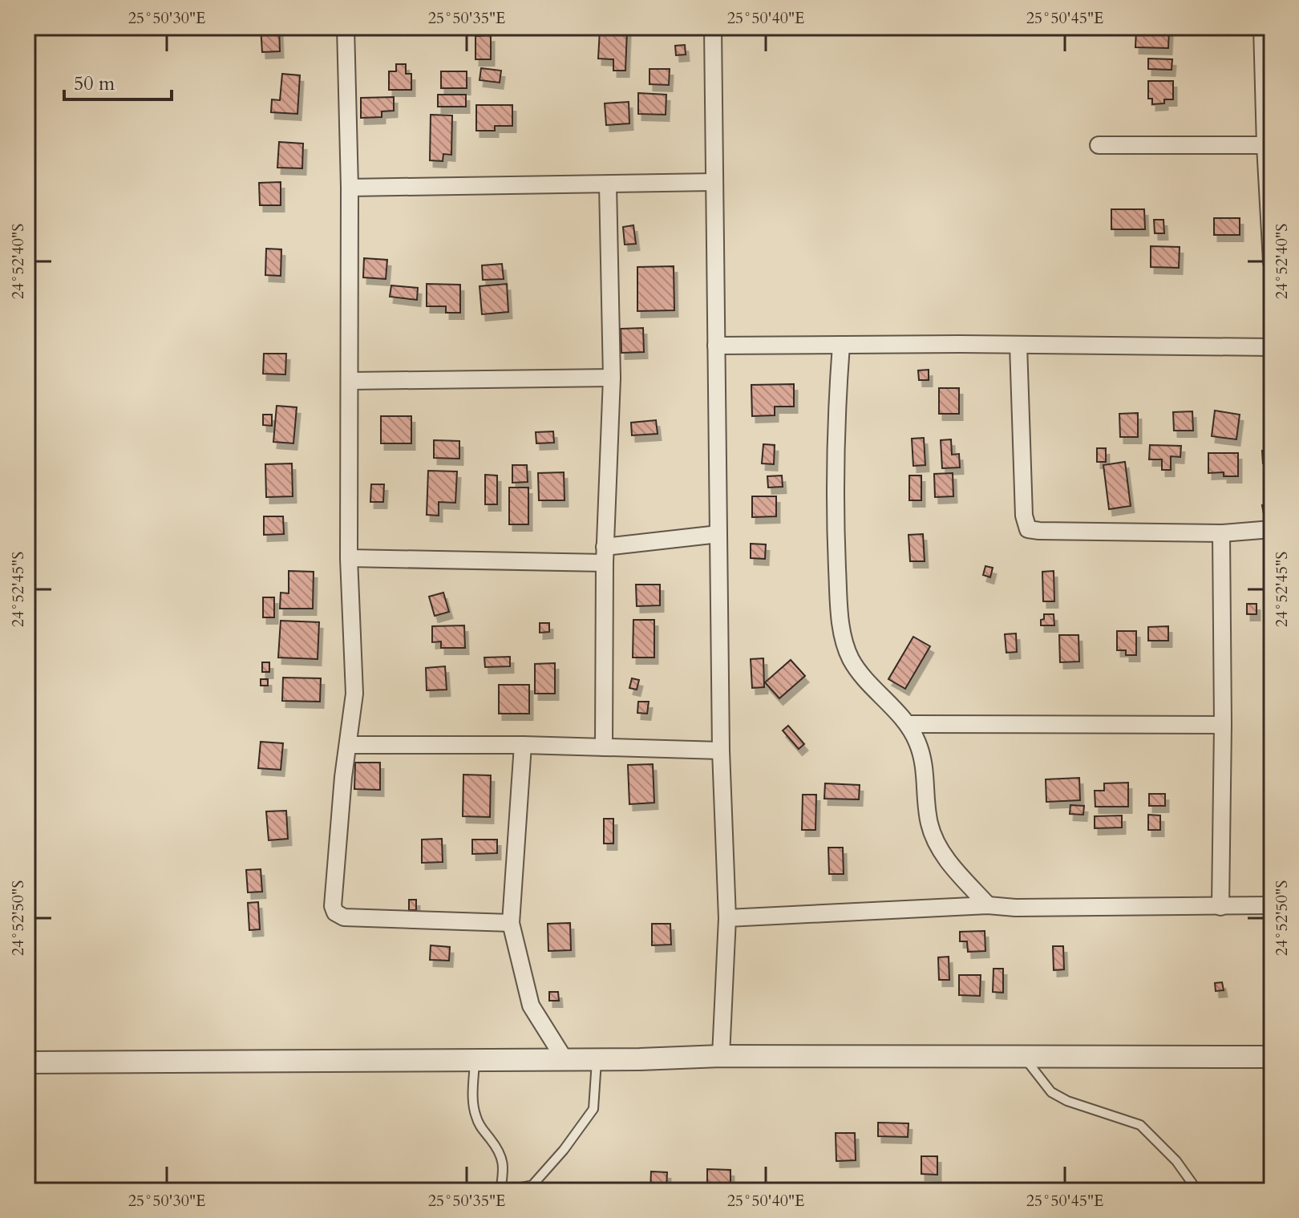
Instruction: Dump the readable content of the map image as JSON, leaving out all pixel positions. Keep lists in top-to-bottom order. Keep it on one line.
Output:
{"scale_bar":"50 m","coordinates":["25°50'30\"E","25°50'35\"E","25°50'40\"E","25°50'45\"E","24°52'40\"S","24°52'45\"S","24°52'50\"S"]}
